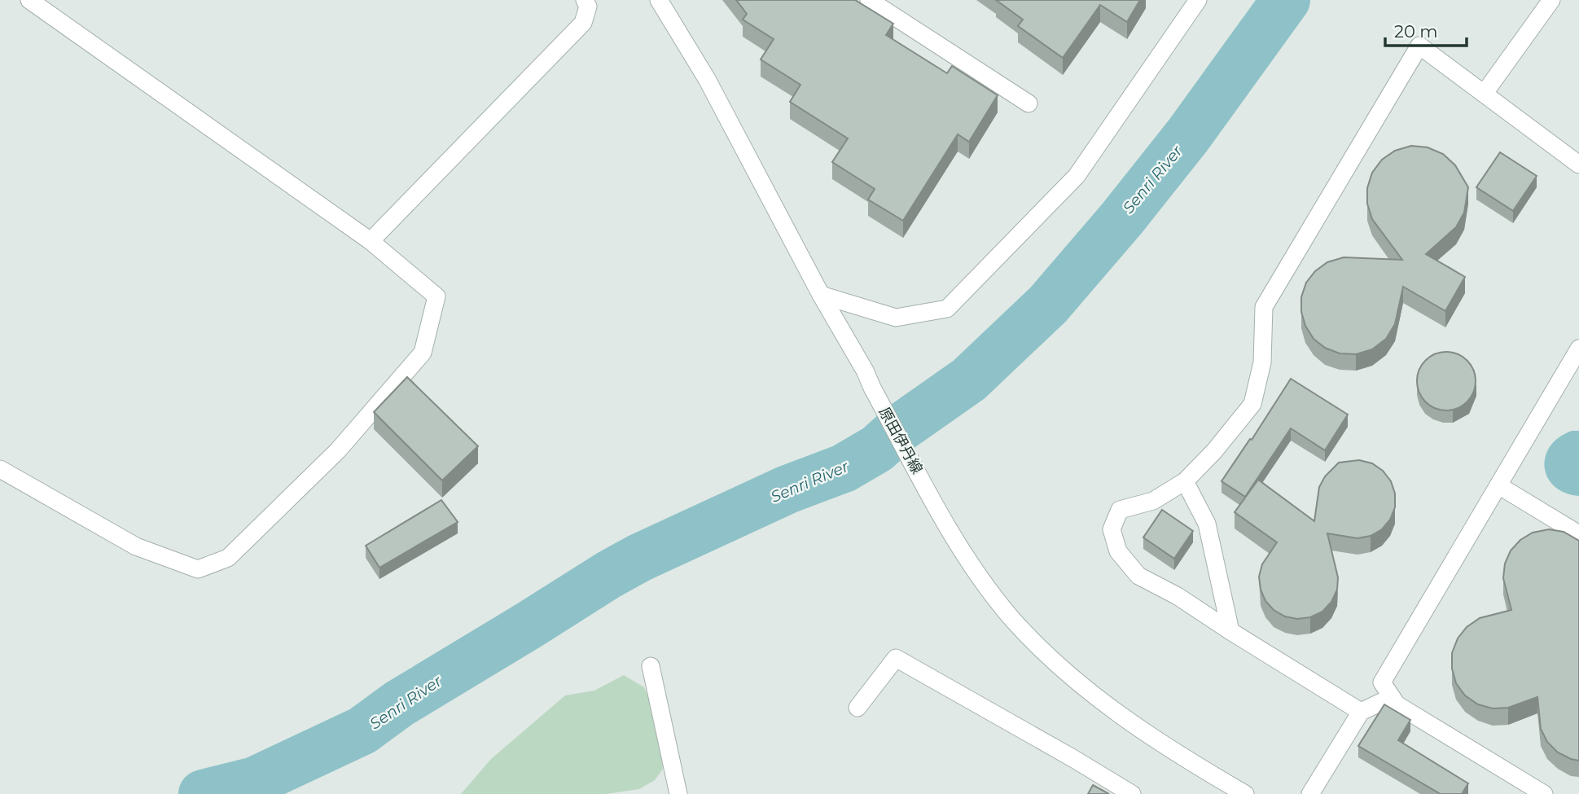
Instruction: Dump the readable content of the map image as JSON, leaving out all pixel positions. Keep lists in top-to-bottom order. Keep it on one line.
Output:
{"streets":{"street":["原田伊丹線"]},"water":["Senri River"],"scale_bar":"20 m"}
